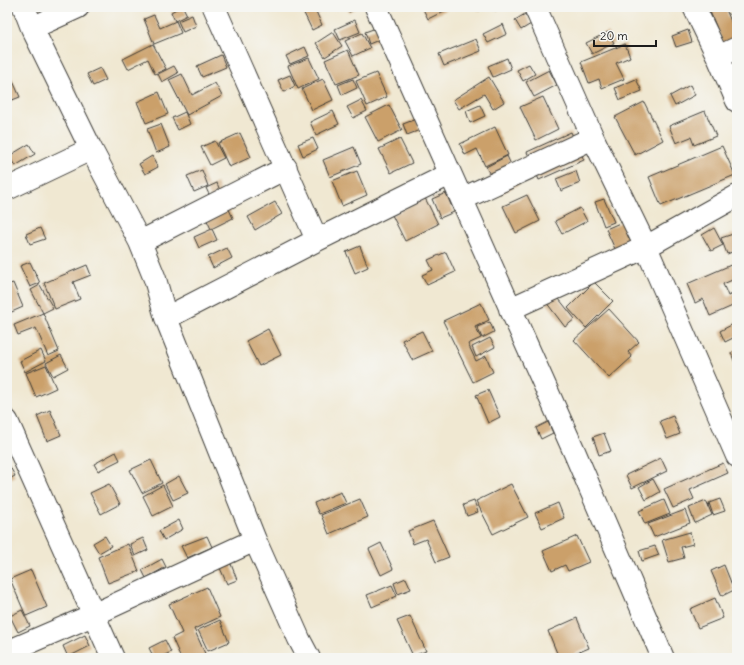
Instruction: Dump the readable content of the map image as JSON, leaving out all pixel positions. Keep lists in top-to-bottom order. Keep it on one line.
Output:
{"scale_bar":"20 m"}
